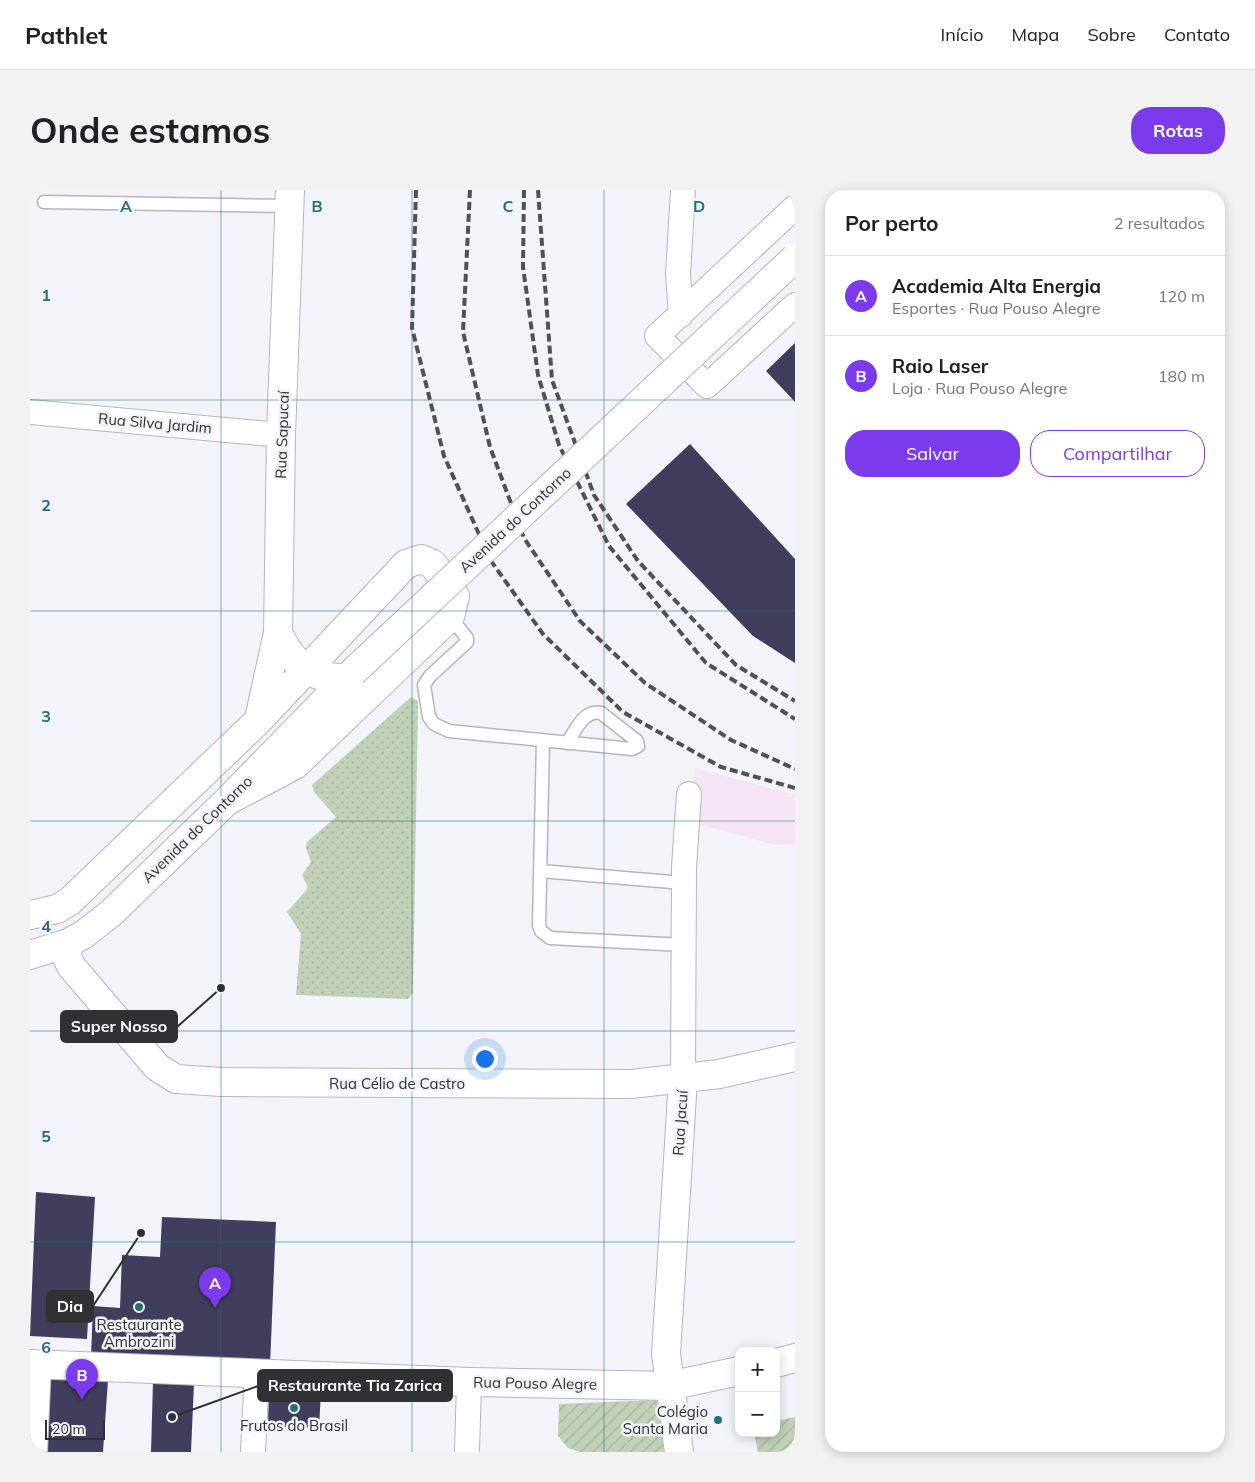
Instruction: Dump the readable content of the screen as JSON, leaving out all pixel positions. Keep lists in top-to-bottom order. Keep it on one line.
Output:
{"streets":{"street":["Rua Silva Jardim","Rua Sapucaí","Avenida do Contorno","Rua Célio de Castro","Rua Jacuí","Rua Pouso Alegre"]},"crossings":[["Rua Silva Jardim","Rua Sapucaí"],["Avenida do Contorno","Rua Célio de Castro"],["Rua Célio de Castro","Rua Jacuí"],["Rua Jacuí","Rua Pouso Alegre"]],"places":["Super Nosso","Dia","Restaurante Ambrozini","Frutos do Brasil","Restaurante Tia Zarica","Colégio Santa Maria"],"scale_bar":"20 m","page":{"header":"Pathlet","nav":["Início","Mapa","Sobre","Contato"],"buttons":["Rotas",["Salvar","Compartilhar"]],"title":"Onde estamos","heading":["Por perto","2 resultados"],"list":[{"mark":"A","name":"Academia Alta Energia","note":"Esportes · Rua Pouso Alegre","value":"120 m"},{"mark":"B","name":"Raio Laser","note":"Loja · Rua Pouso Alegre","value":"180 m"}],"pins":["A","B"],"map_buttons":["+","−"],"scale":"20 m"},"grid":{"columns":["A","B","C","D"],"rows":["1","2","3","4","5","6"]}}
